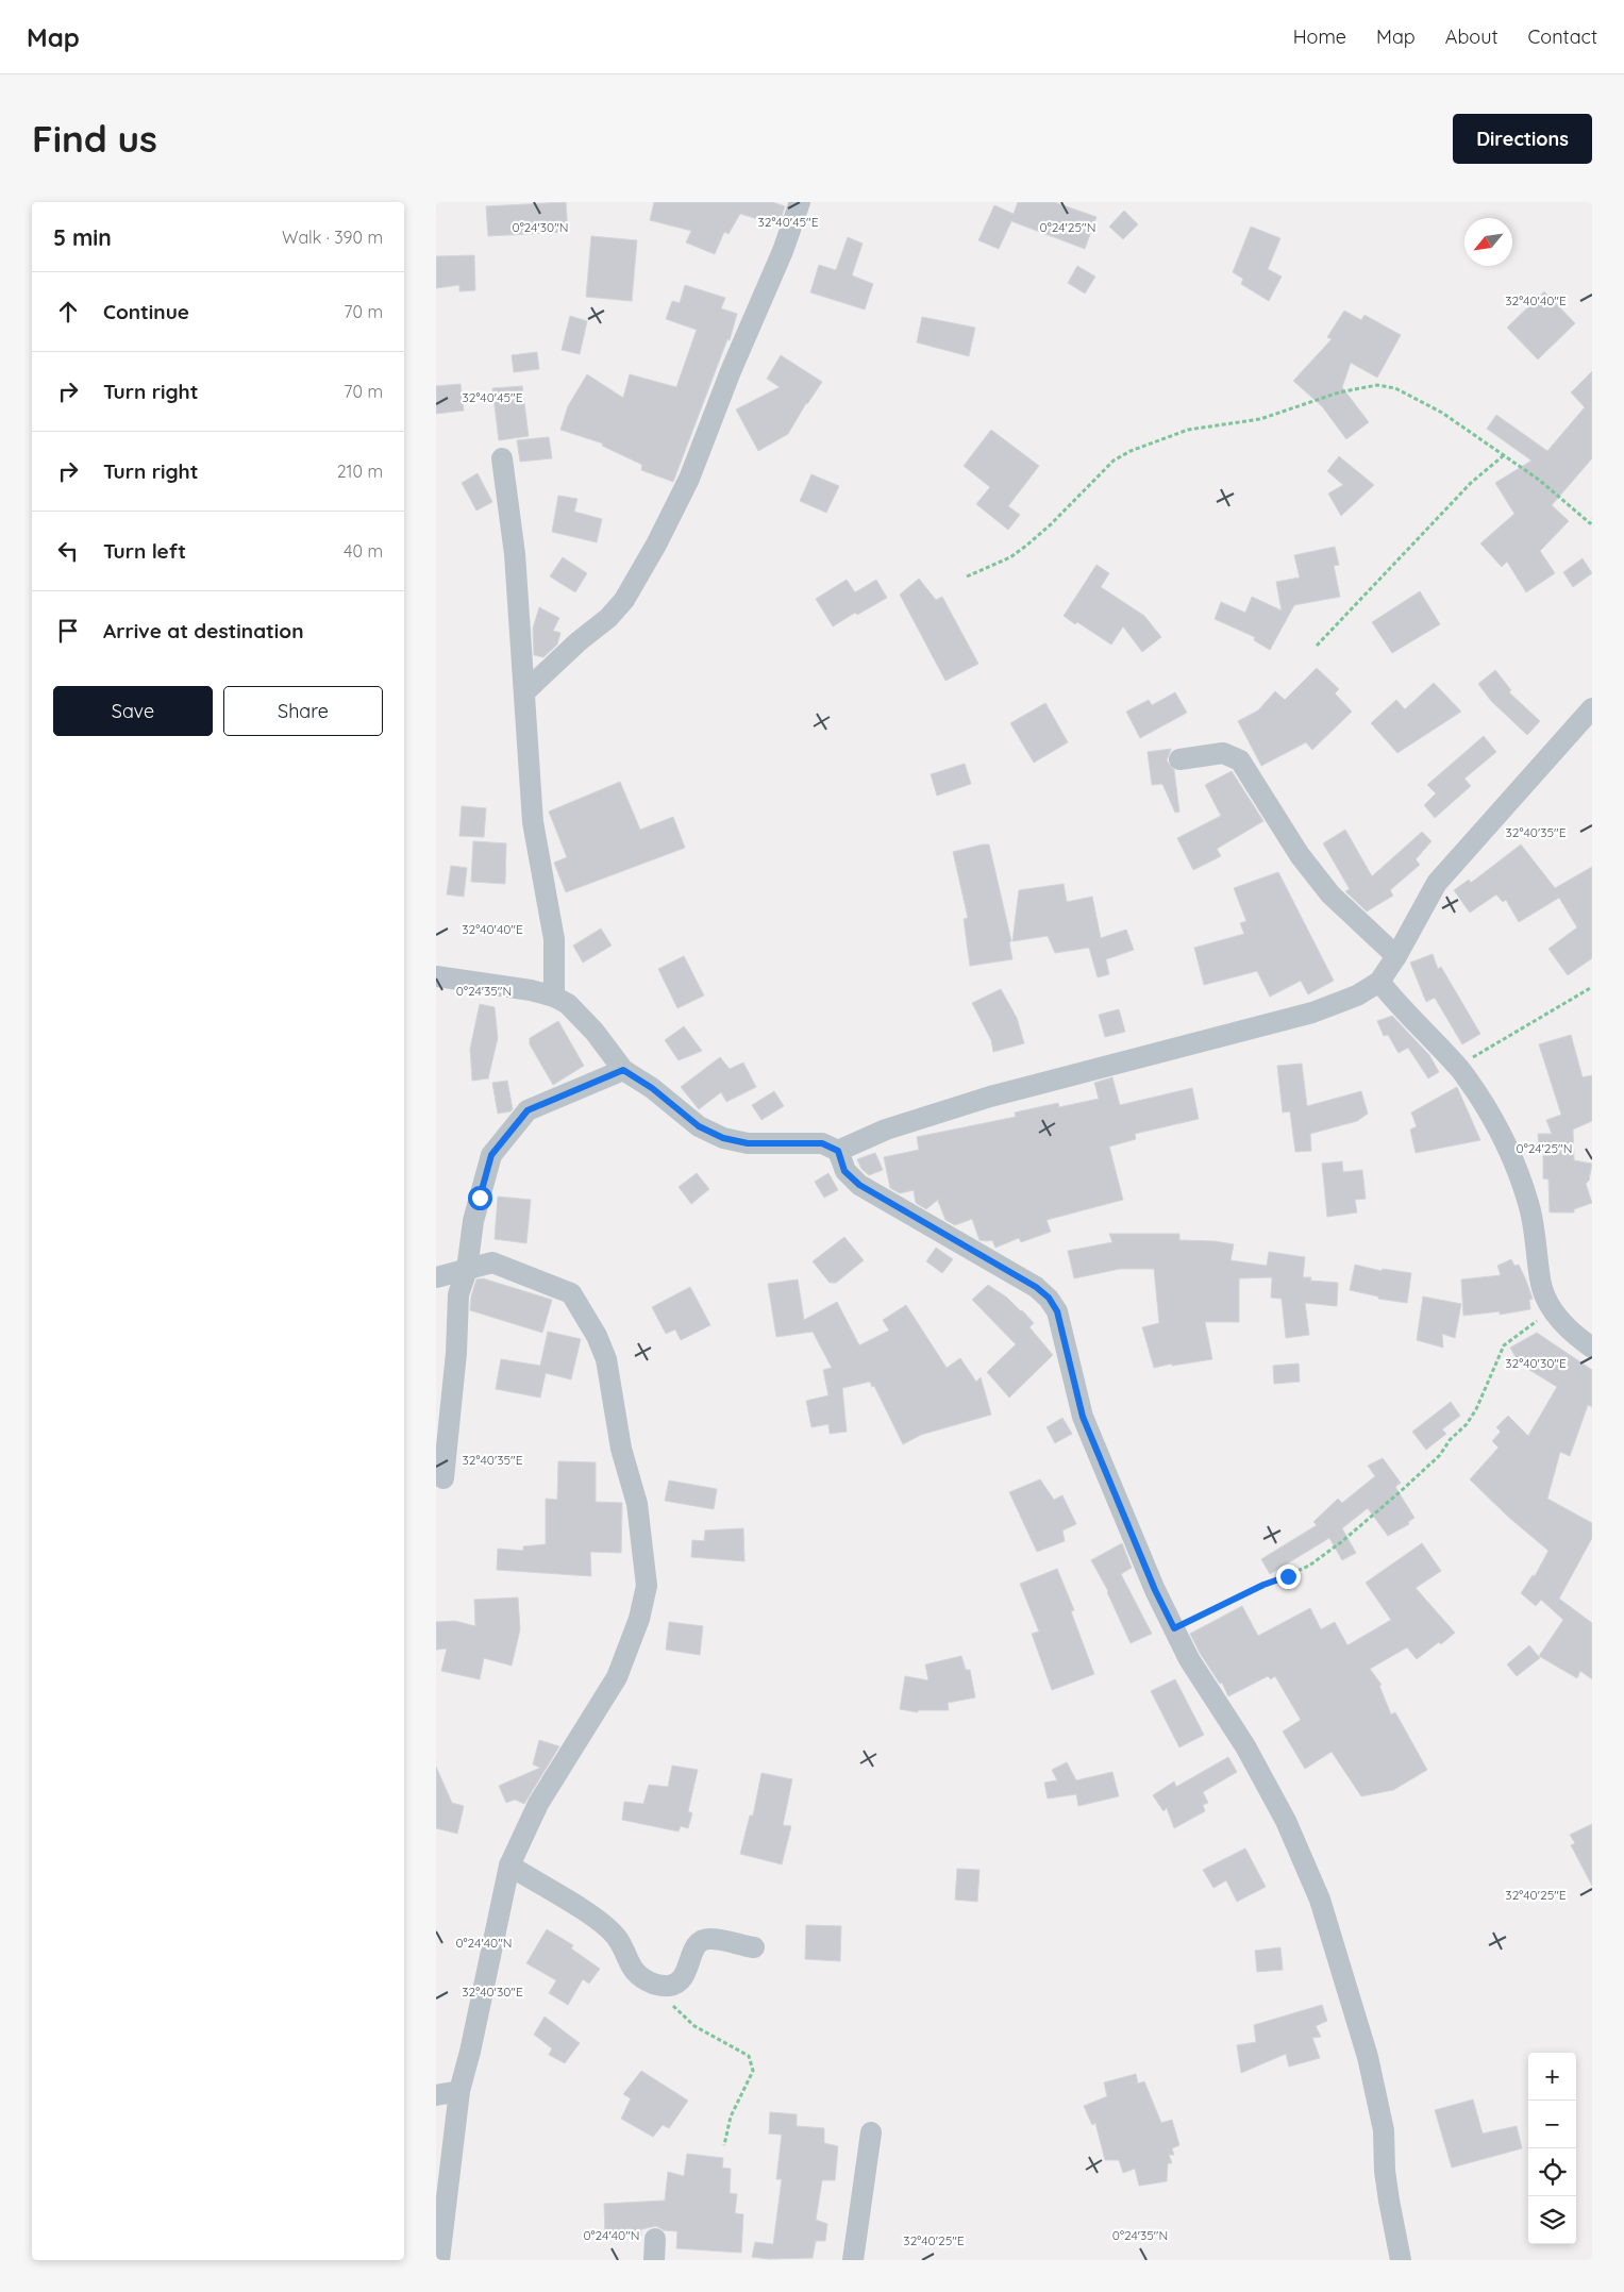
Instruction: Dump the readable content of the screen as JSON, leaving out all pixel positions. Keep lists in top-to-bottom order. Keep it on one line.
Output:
{"north":"bottom left","page":{"header":"Map","nav":["Home","Map","About","Contact"],"buttons":["Directions",["Save","Share"]],"title":"Find us","heading":["5 min","Walk · 390 m"],"list":[["Continue","70 m"],["Turn right","70 m"],["Turn right","210 m"],["Turn left","40 m"],"Arrive at destination"],"map_buttons":["+","−"]},"coordinates":["32°40'45\"E","0°24'30\"N","0°24'25\"N","32°40'40\"E","32°40'35\"E","0°24'35\"N","32°40'30\"E","32°40'25\"E","0°24'40\"N"]}
